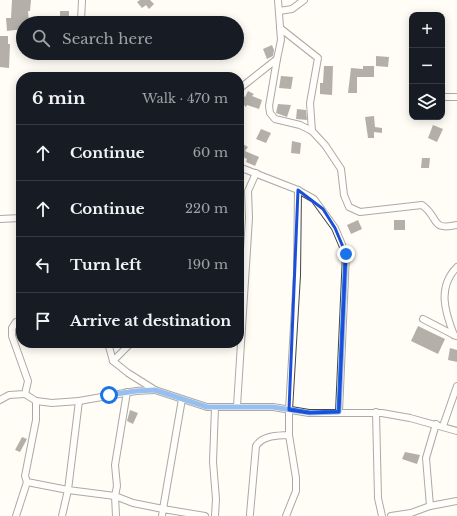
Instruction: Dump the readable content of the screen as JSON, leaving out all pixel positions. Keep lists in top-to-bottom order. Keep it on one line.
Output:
{"page":{"map_buttons":["+","−"],"search":"Search here","heading":["6 min","Walk · 470 m"],"list":[["Continue","60 m"],["Continue","220 m"],["Turn left","190 m"],"Arrive at destination"]}}
